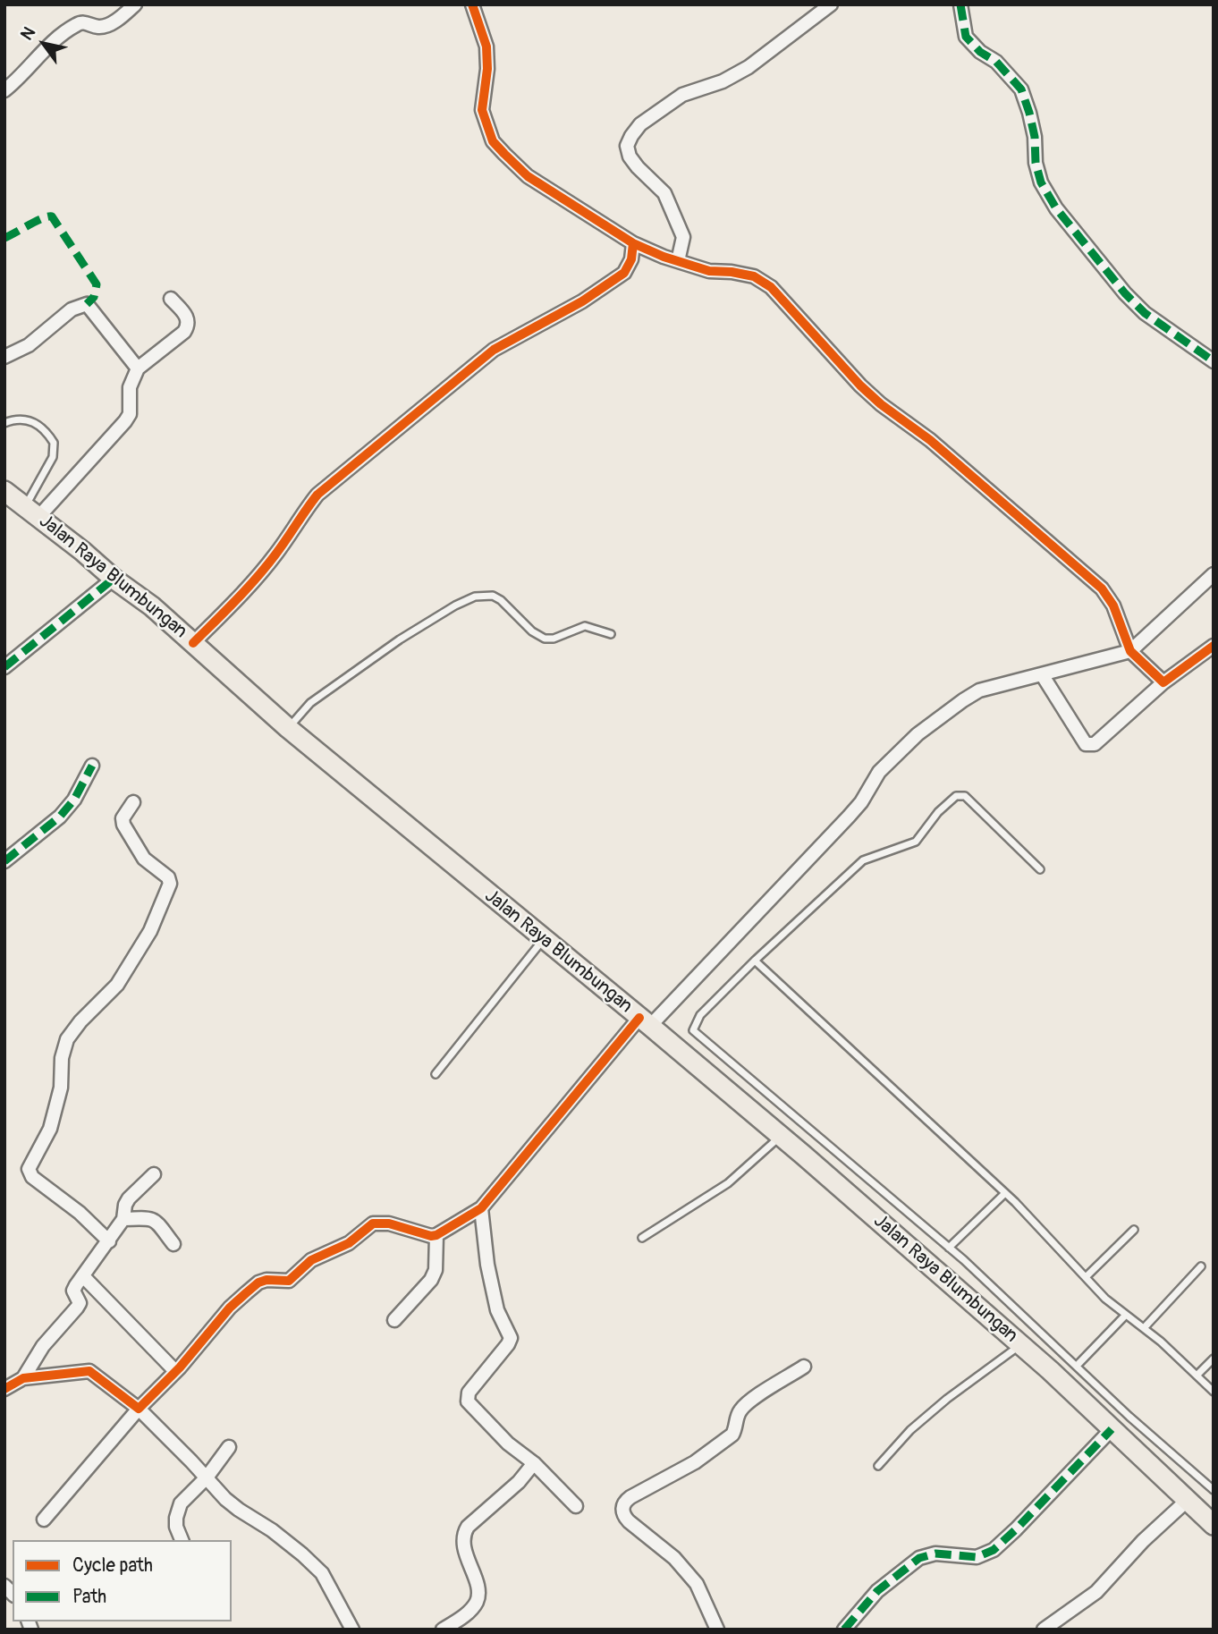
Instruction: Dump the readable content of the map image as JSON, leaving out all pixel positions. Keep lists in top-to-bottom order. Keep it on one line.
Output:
{"streets":{"main road":["Jalan Raya Blumbungan"]},"legend":["Cycle path","Path"],"north":"top left"}
